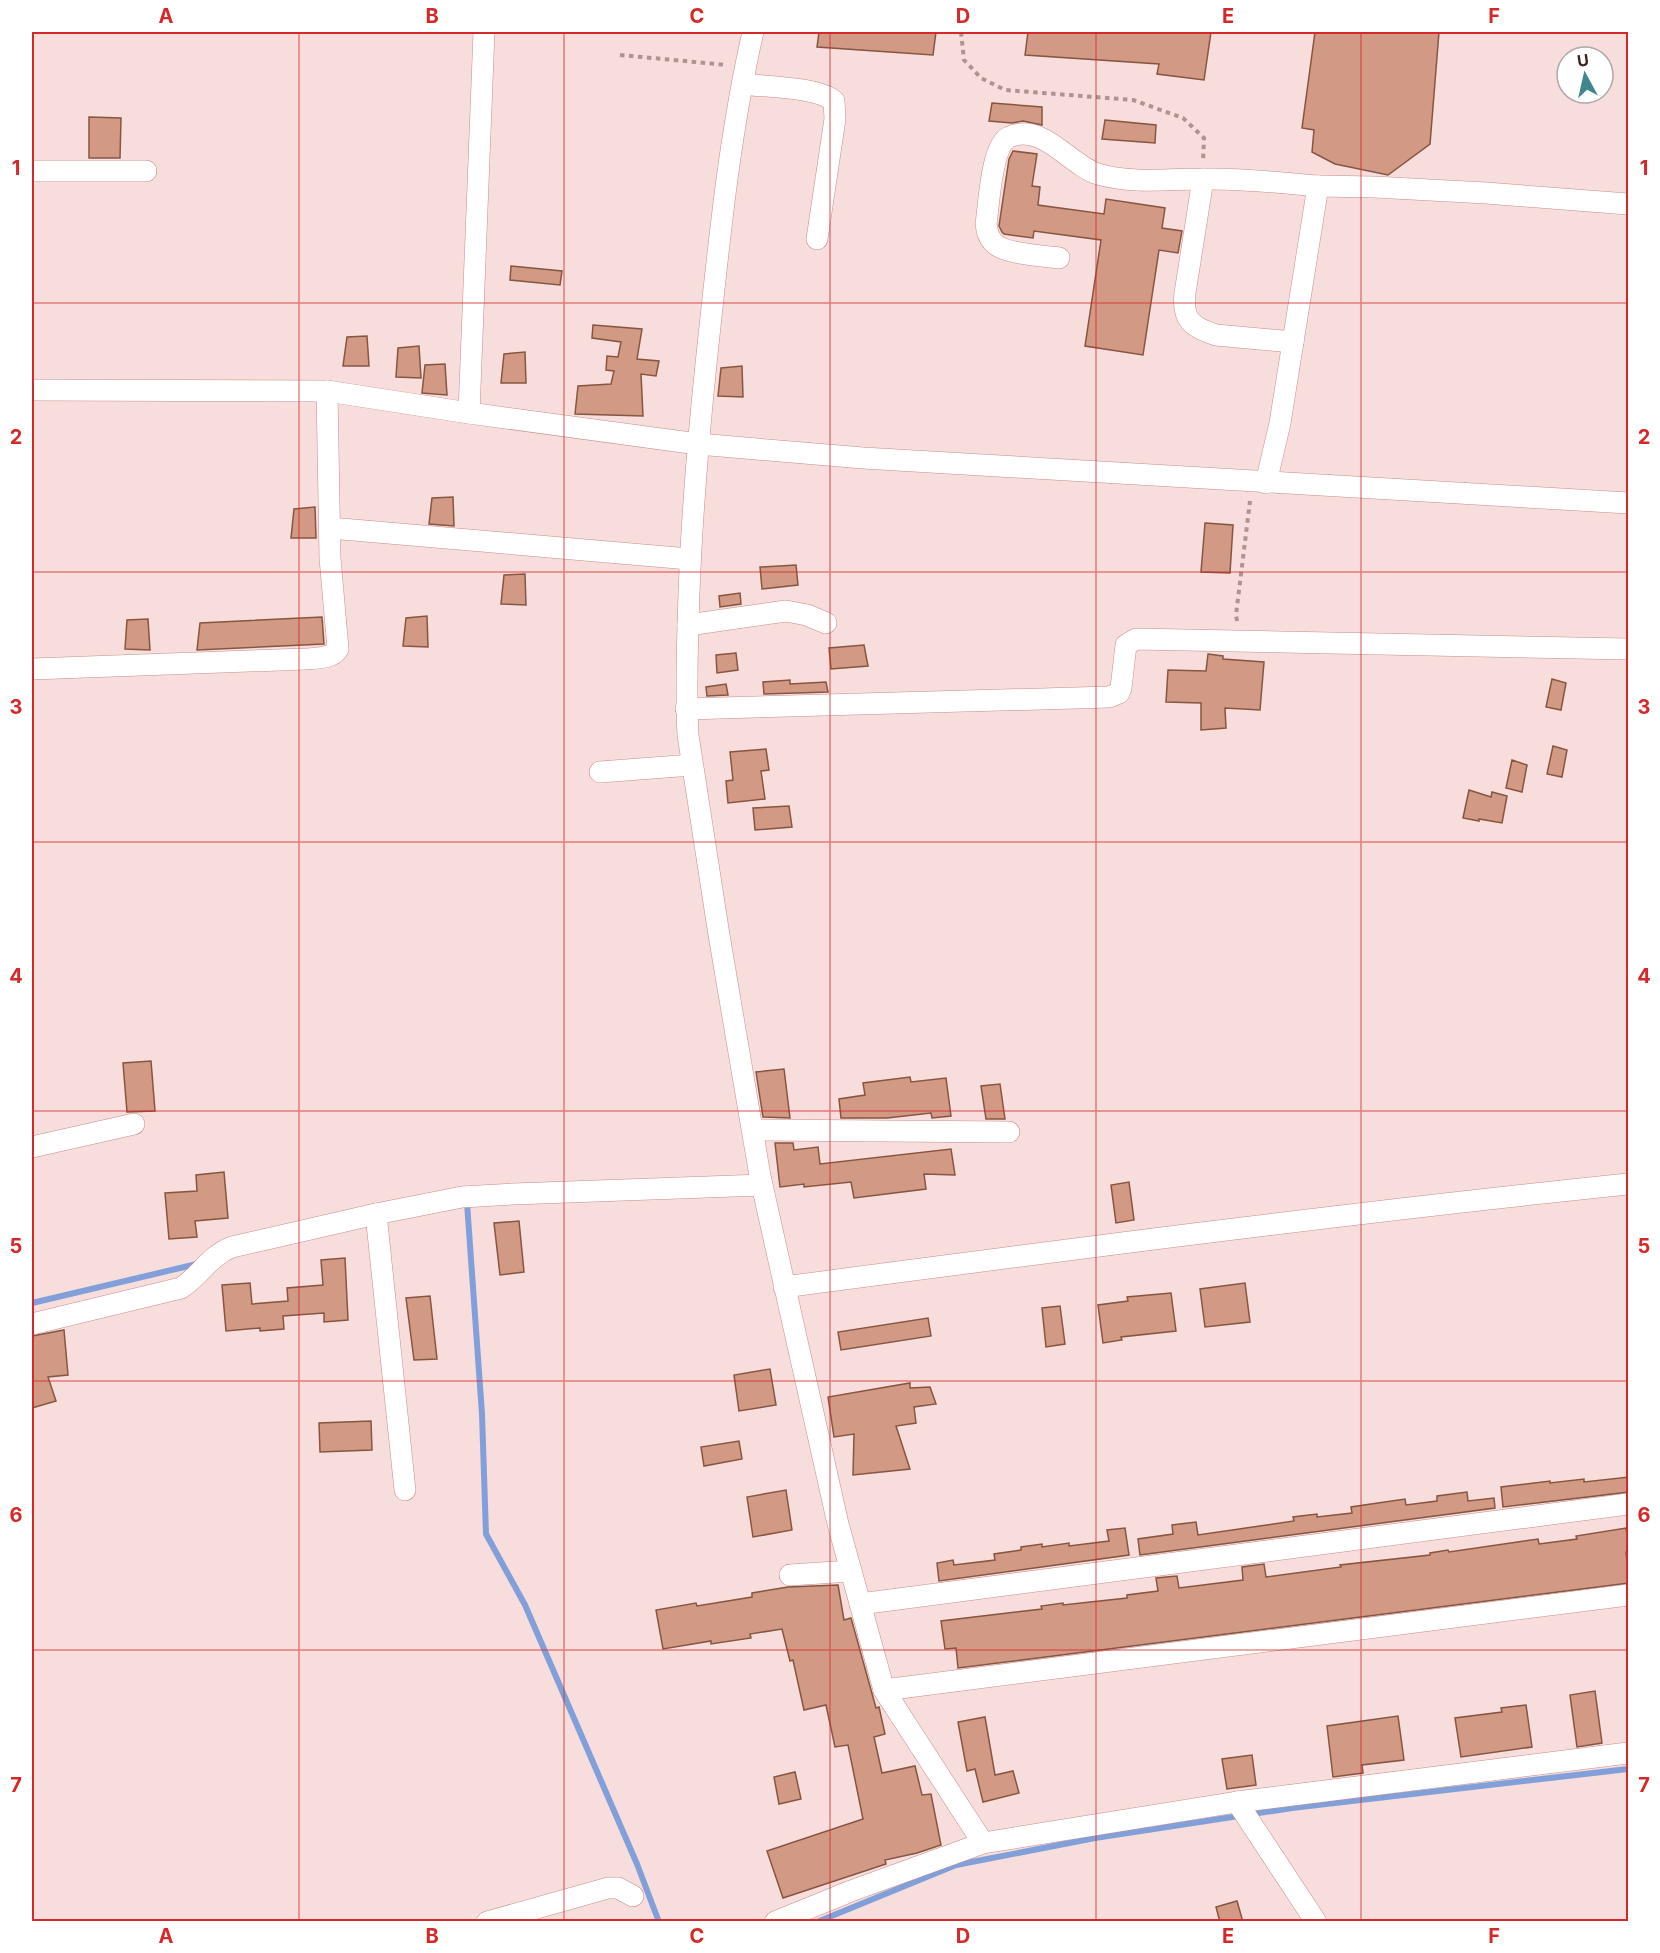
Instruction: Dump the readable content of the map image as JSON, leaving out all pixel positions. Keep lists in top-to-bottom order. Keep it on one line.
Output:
{"north":"top","grid":{"columns":["A","B","C","D","E","F"],"rows":["1","2","3","4","5","6","7"]}}
